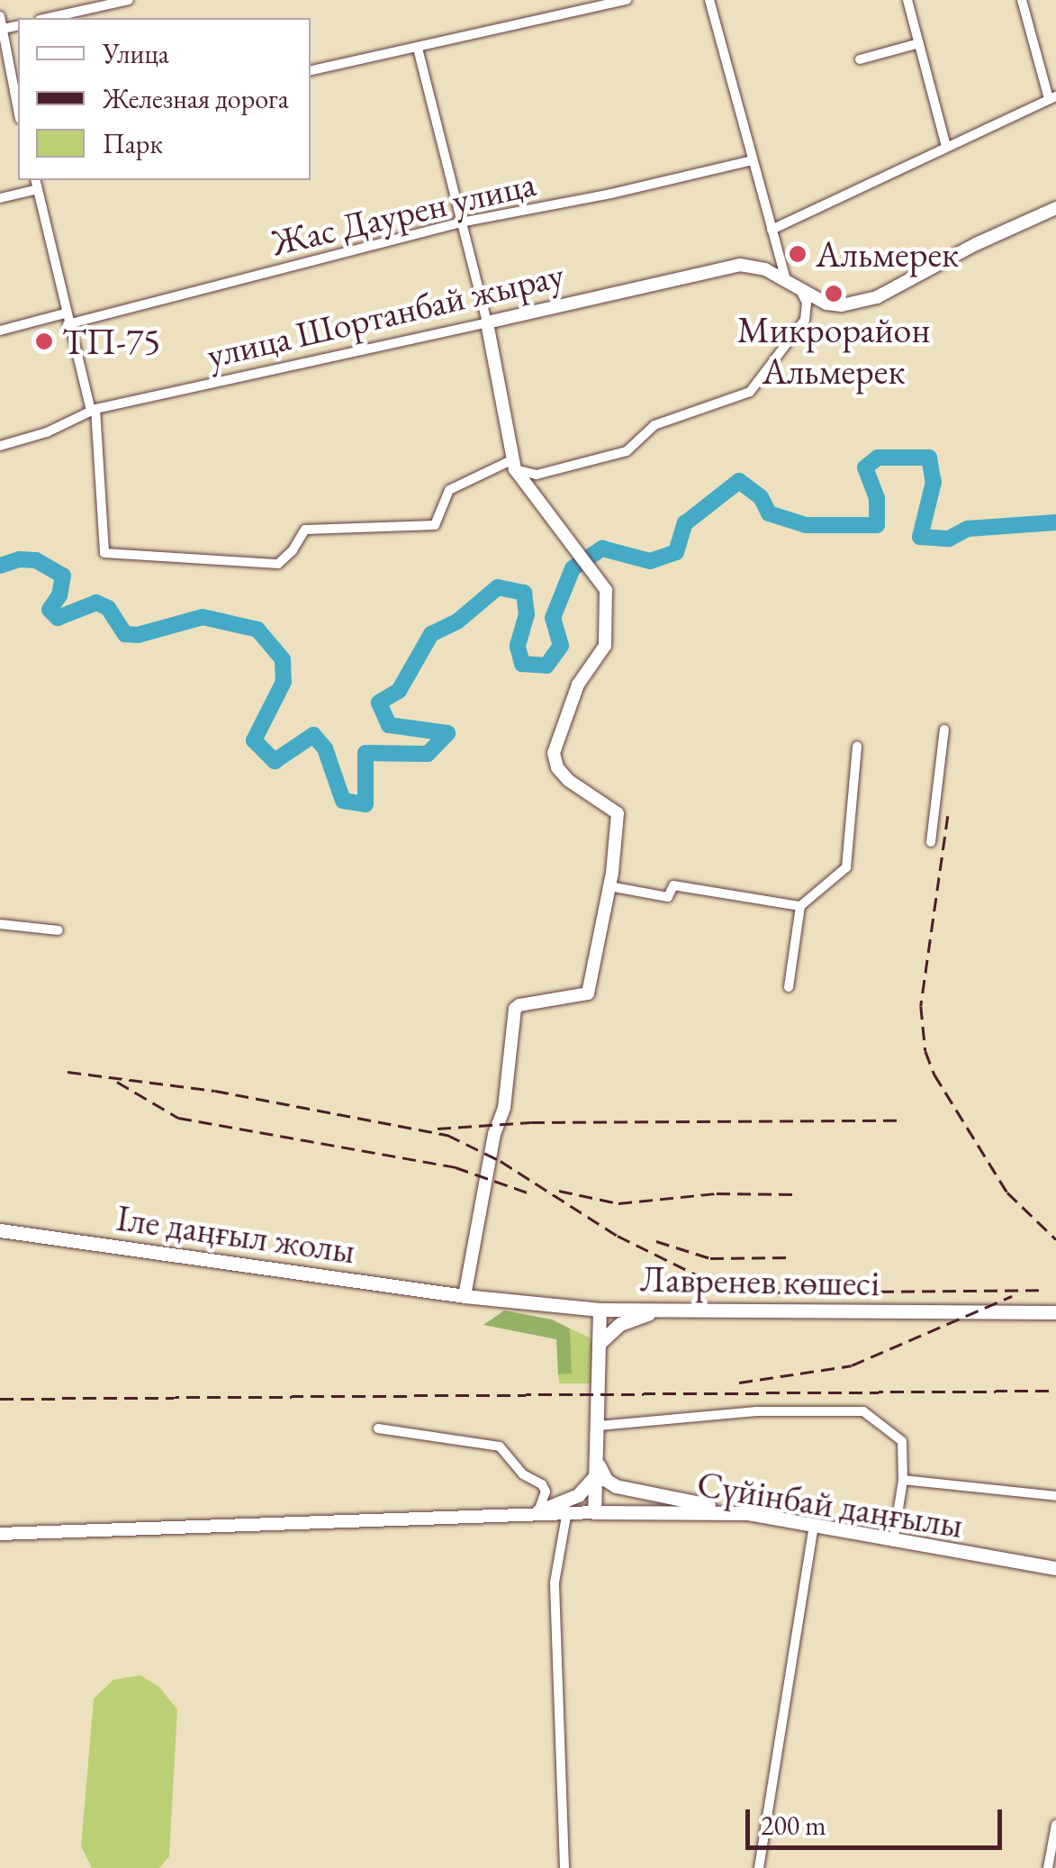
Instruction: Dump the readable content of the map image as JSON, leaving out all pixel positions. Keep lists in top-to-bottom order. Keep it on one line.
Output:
{"streets":{"main road":["Іле даңғыл жолы","Лавренев көшесі","Сүйінбай даңғылы"],"street":["Жас Даурен улица","улица Шортанбай жырау"]},"crossings":[["Іле даңғыл жолы","Лавренев көшесі"]],"places":["Альмерек","Микрорайон Альмерек","ТП-75"],"legend":["Улица","Железная дорога","Парк"],"scale_bar":"200 m"}
